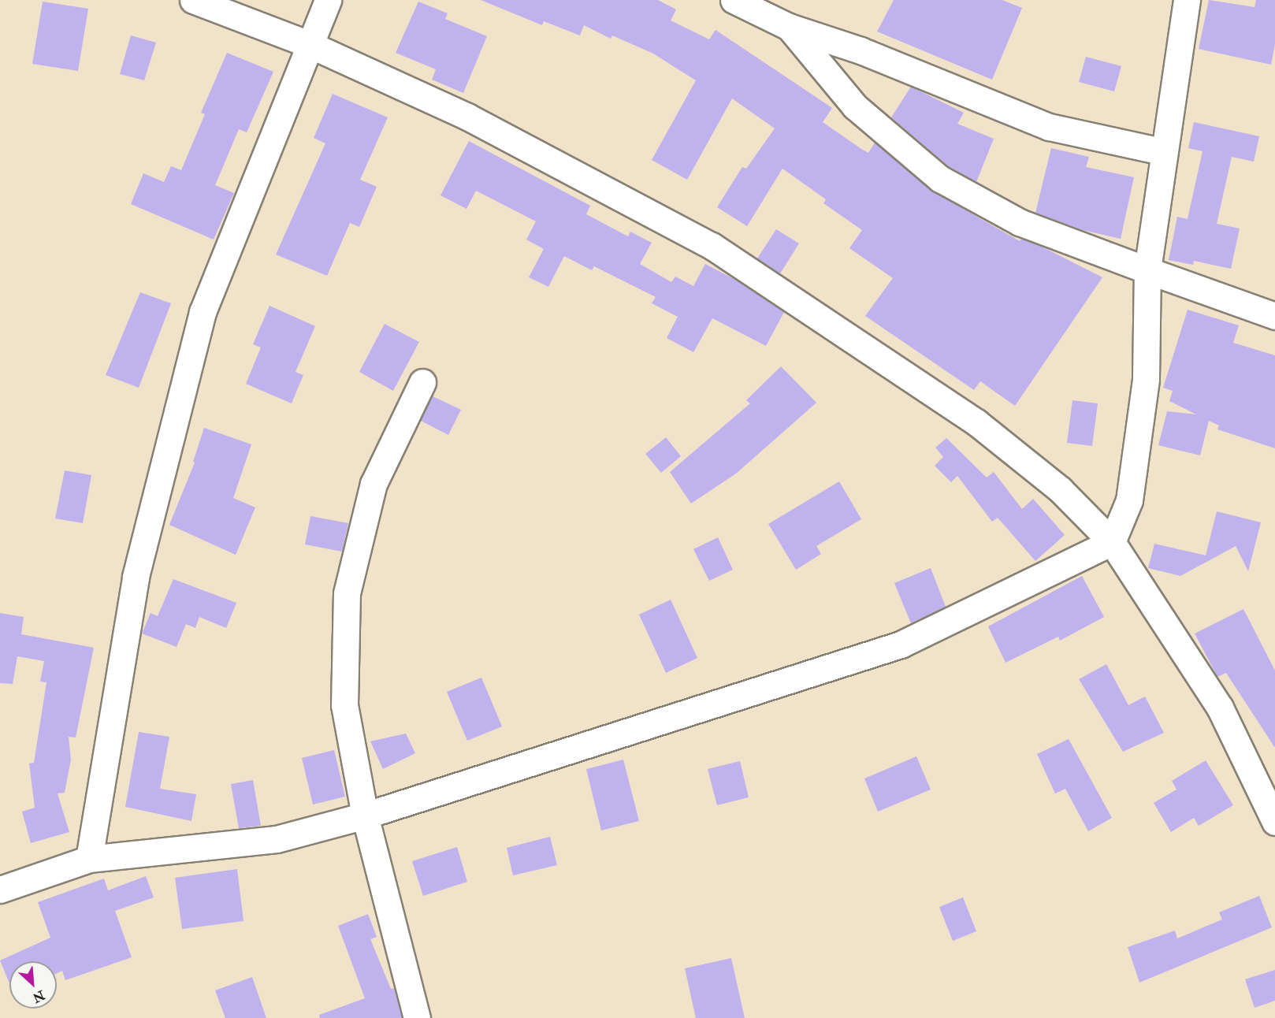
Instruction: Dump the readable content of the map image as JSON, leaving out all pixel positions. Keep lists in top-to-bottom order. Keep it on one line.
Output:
{"north":"bottom right"}
